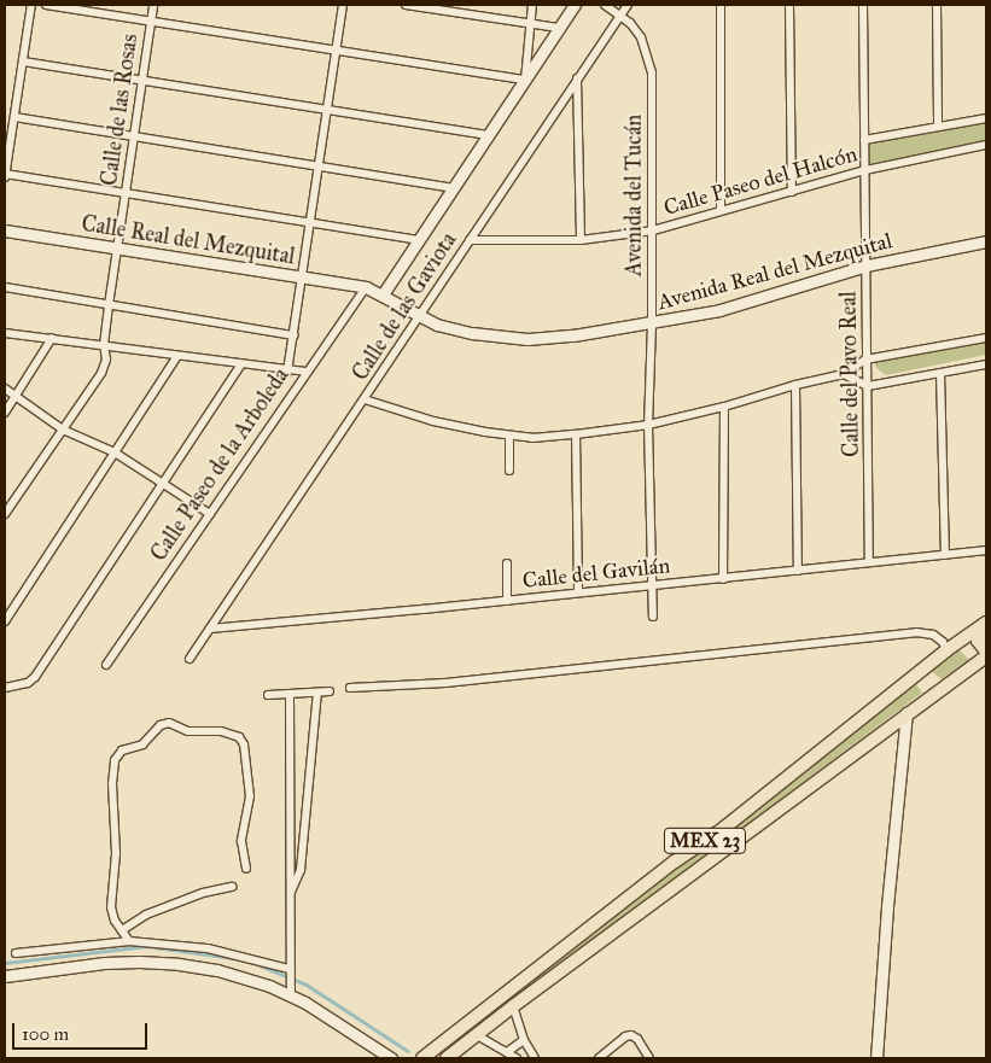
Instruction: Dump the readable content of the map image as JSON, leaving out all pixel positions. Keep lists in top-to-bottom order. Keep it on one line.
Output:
{"streets":{"main road":["MEX 23"],"street":["Calle de las Rosas","Calle Paseo del Halcón","Avenida del Tucán","Calle Real del Mezquital","Avenida Real del Mezquital","Calle de las Gaviota","Calle del Pavo Real","Calle Paseo de la Arboleda","Calle del Gavilán"]},"crossings":[["Calle de las Rosas","Calle Real del Mezquital"],["Calle Paseo del Halcón","Avenida del Tucán"],["Calle Paseo del Halcón","Calle de las Gaviota"],["Calle Paseo del Halcón","Calle del Pavo Real"],["Avenida del Tucán","Avenida Real del Mezquital"],["Avenida del Tucán","Calle de las Gaviota"],["Avenida del Tucán","Calle del Gavilán"],["Calle Real del Mezquital","Avenida Real del Mezquital"],["Calle Real del Mezquital","Calle Paseo de la Arboleda"],["Avenida Real del Mezquital","Calle de las Gaviota"],["Avenida Real del Mezquital","Calle del Pavo Real"],["Avenida Real del Mezquital","Calle Paseo de la Arboleda"],["Calle de las Gaviota","Calle del Gavilán"],["Calle del Pavo Real","Calle del Gavilán"]],"scale_bar":"100 m"}
